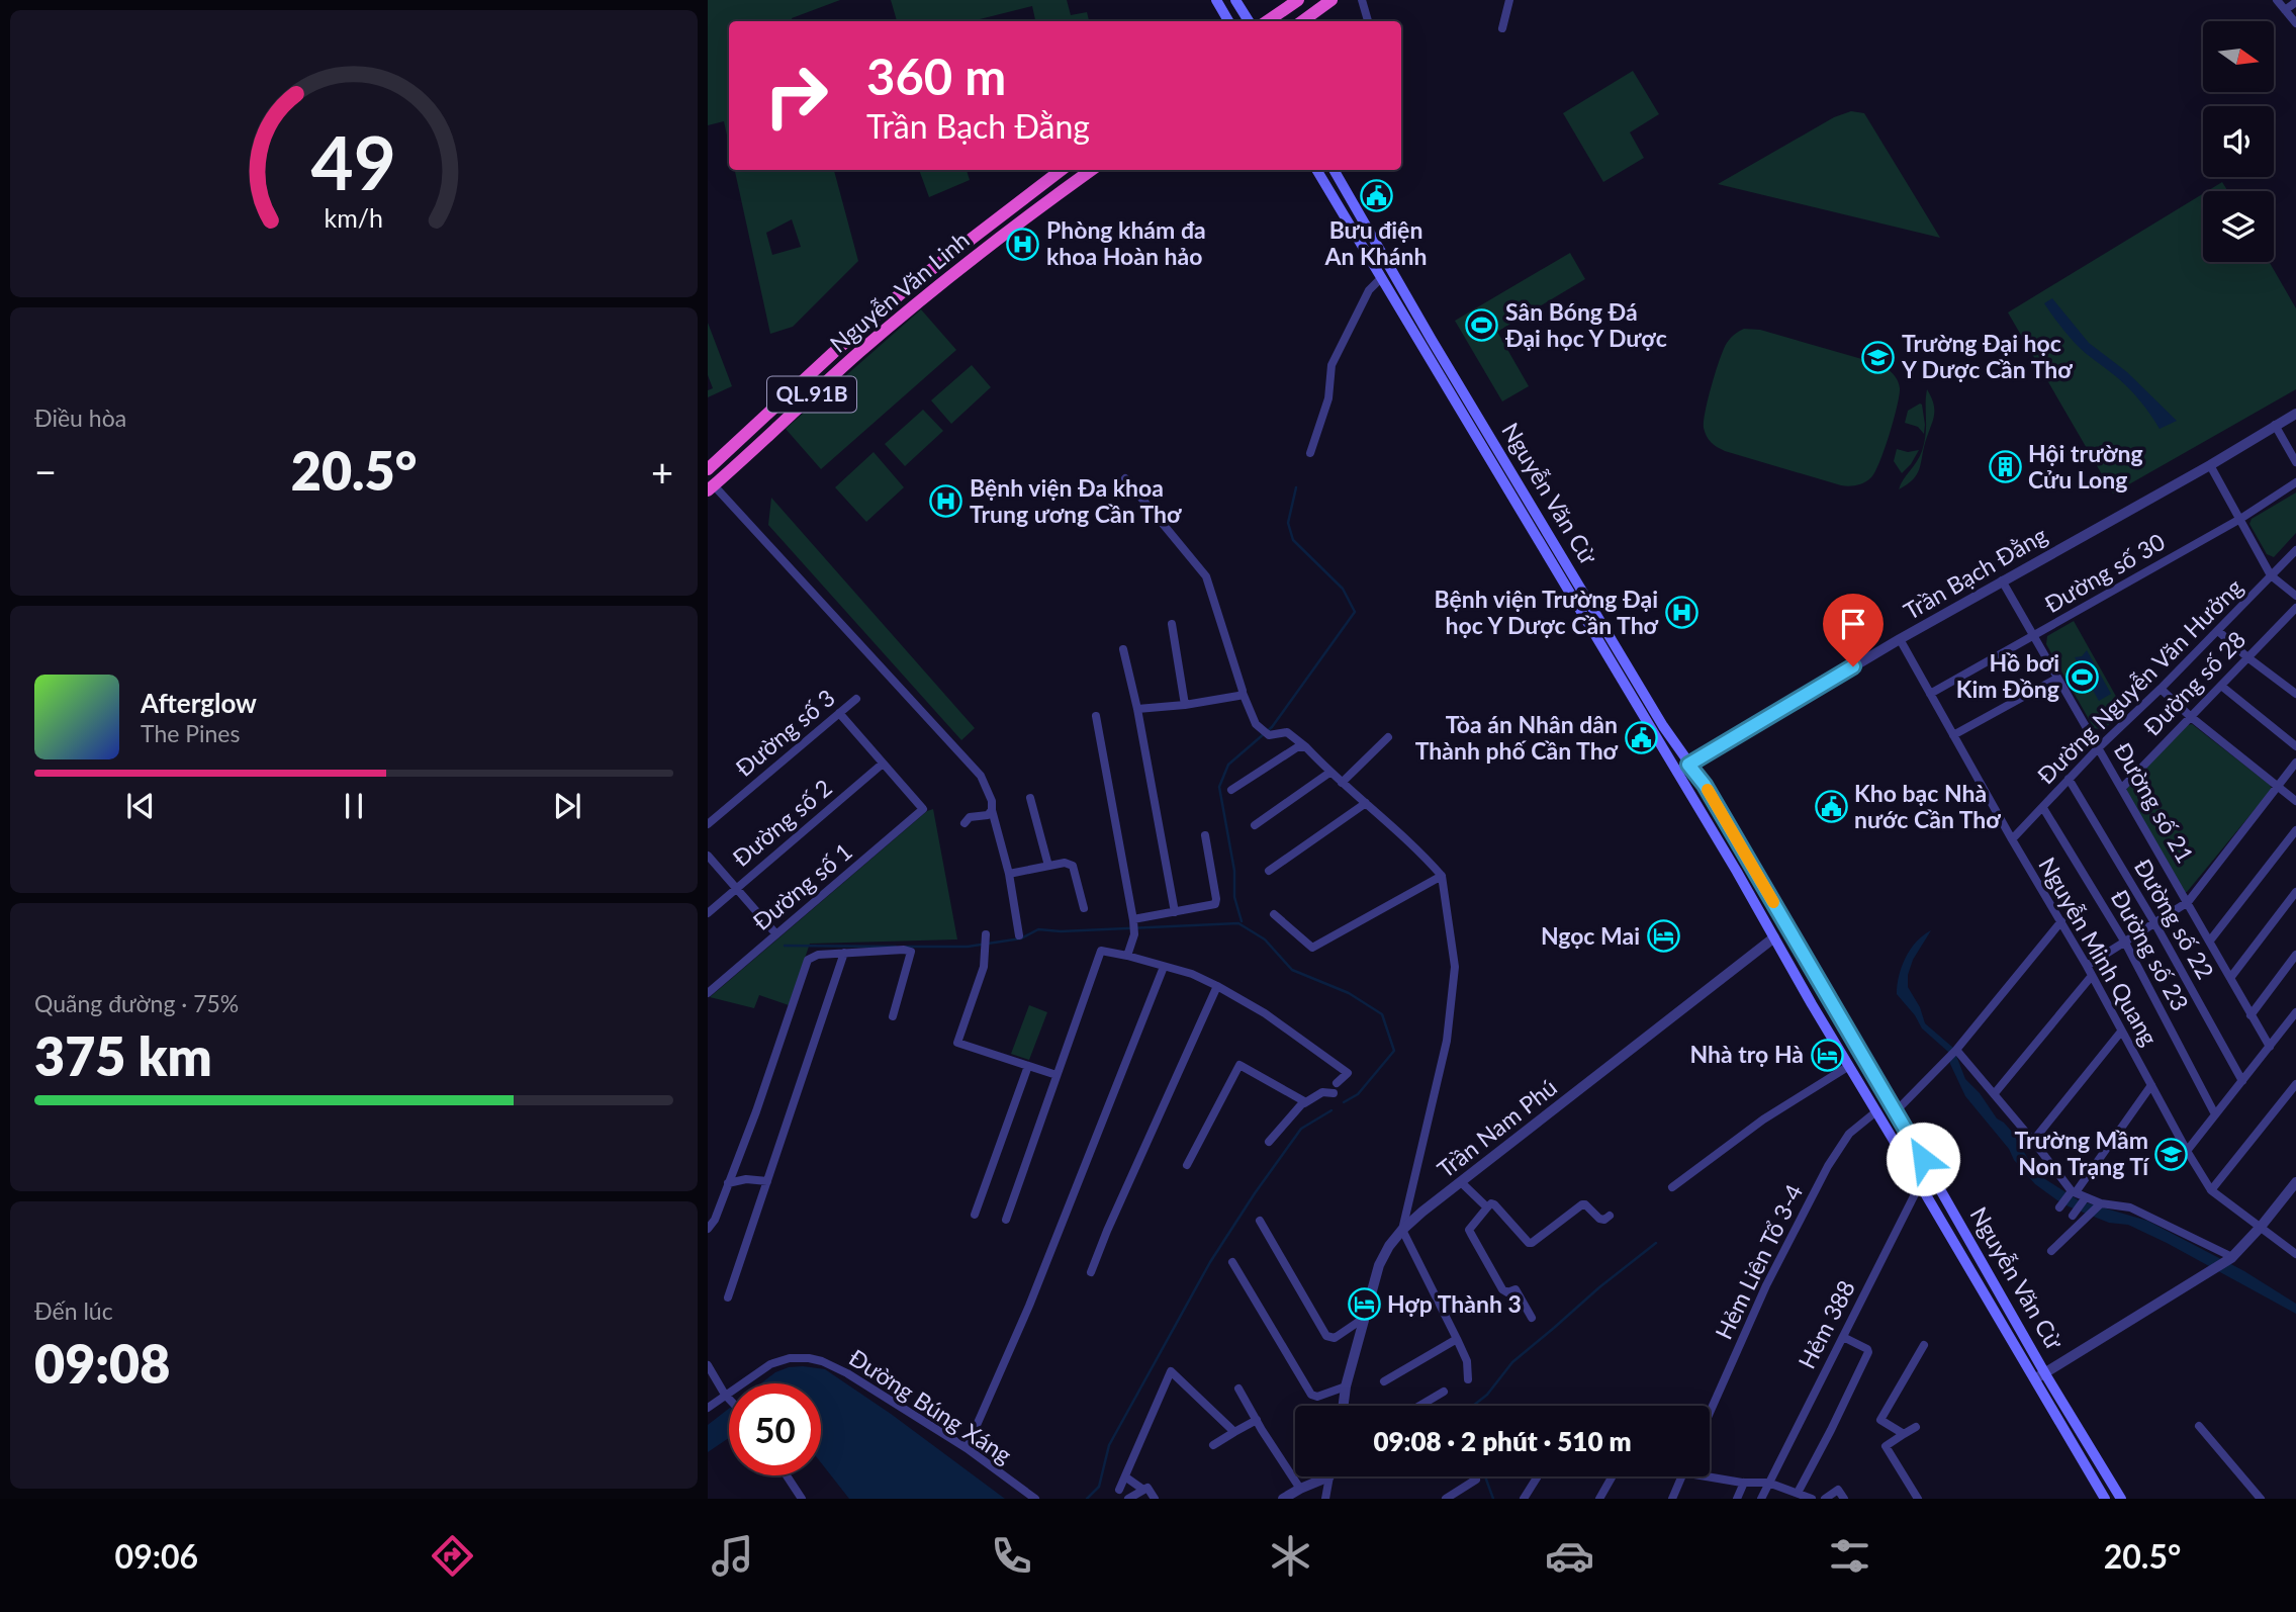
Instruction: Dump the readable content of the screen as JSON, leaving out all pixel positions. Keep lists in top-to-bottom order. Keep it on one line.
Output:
{"streets":{"highway":["Nguyễn Văn Linh","QL.91B"],"main road":["Nguyễn Văn Cừ"],"street":["Trần Bạch Đằng","Đường số 30","Đường Nguyễn Văn Hưởng","Đường số 28","Đường số 3","Đường số 21","Đường số 2","Đường số 1","Đường số 22","Đường số 23","Nguyễn Minh Quang","Trần Nam Phú","Hẻm Liên Tổ 3-4","Hẻm 388","Đường Búng Xáng"]},"crossings":[["Nguyễn Văn Cừ","Trần Bạch Đằng"],["Nguyễn Văn Cừ","Trần Nam Phú"],["Nguyễn Văn Cừ","Hẻm Liên Tổ 3-4"],["Nguyễn Văn Cừ","Hẻm 388"],["Trần Bạch Đằng","Đường số 21"],["Trần Bạch Đằng","Nguyễn Minh Quang"],["Đường số 30","Đường số 21"],["Đường số 30","Nguyễn Minh Quang"],["Đường Nguyễn Văn Hưởng","Đường số 21"],["Đường Nguyễn Văn Hưởng","Đường số 22"],["Đường Nguyễn Văn Hưởng","Đường số 23"],["Đường Nguyễn Văn Hưởng","Nguyễn Minh Quang"],["Đường số 28","Đường số 21"],["Đường số 2","Đường số 1"]],"places":{"public building":["Bưu điện An Khánh","Tòa án Nhân dân Thành phố Cần Thơ","Kho bạc Nhà nước Cần Thơ"],"hospital":["Phòng khám đa khoa Hoàn hảo","Bệnh viện Đa khoa Trung ương Cần Thơ","Bệnh viện Trường Đại học Y Dược Cần Thơ"],"sports":["Sân Bóng Đá Đại học Y Dược","Hồ bơi Kim Đồng"],"school or university":["Trường Đại học Y Dược Cần Thơ","Trường Mầm Non Trạng Tí"],"building":["Hội trường Cửu Long"],"hotel":["Ngọc Mai","Nhà trọ Hà","Hợp Thành 3"]},"north":"right","page":{"turn":["360 m","Trần Bạch Đằng"],"tile":["Điều hòa",["Quãng đường · 75%","375 km"],["Đến lúc","09:08"]],"heat":["−","20.5°","+"],"song":["Afterglow","The Pines"],"limit":"50","trip":"09:08 · 2 phút · 510 m","tabs":["09:06","20.5°"],"gauge":["49","km/h"]}}
